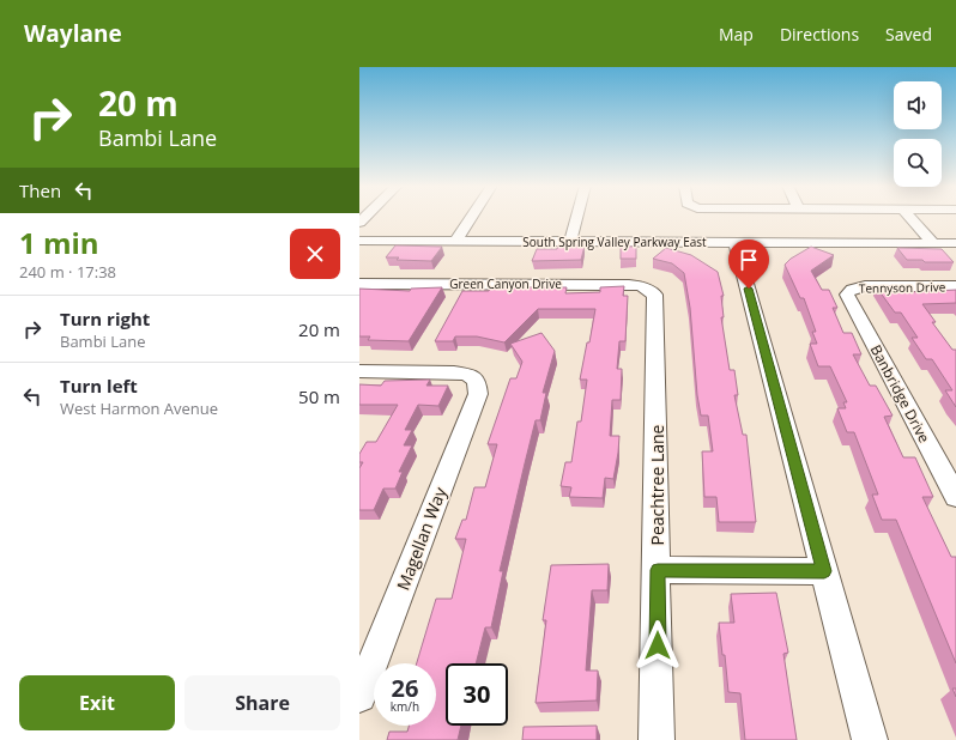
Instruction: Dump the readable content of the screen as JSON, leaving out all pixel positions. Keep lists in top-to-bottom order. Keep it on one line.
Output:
{"streets":{"street":["South Spring Valley Parkway East","Green Canyon Drive","Tennyson Drive","Banbridge Drive","Peachtree Lane","Magellan Way"]},"crossings":[["Green Canyon Drive","Peachtree Lane"],["Tennyson Drive","Banbridge Drive"]],"page":{"header":"Waylane","nav":["Map","Directions","Saved"],"turn":["20 m","Bambi Lane"],"then":"Then","heading":["1 min","240 m · 17:38"],"list":[{"name":"Turn right","note":"Bambi Lane","value":"20 m"},{"name":"Turn left","note":"West Harmon Avenue","value":"50 m"}],"speed":"26 km/h","limit":"30","buttons":["Exit","Share"]}}
